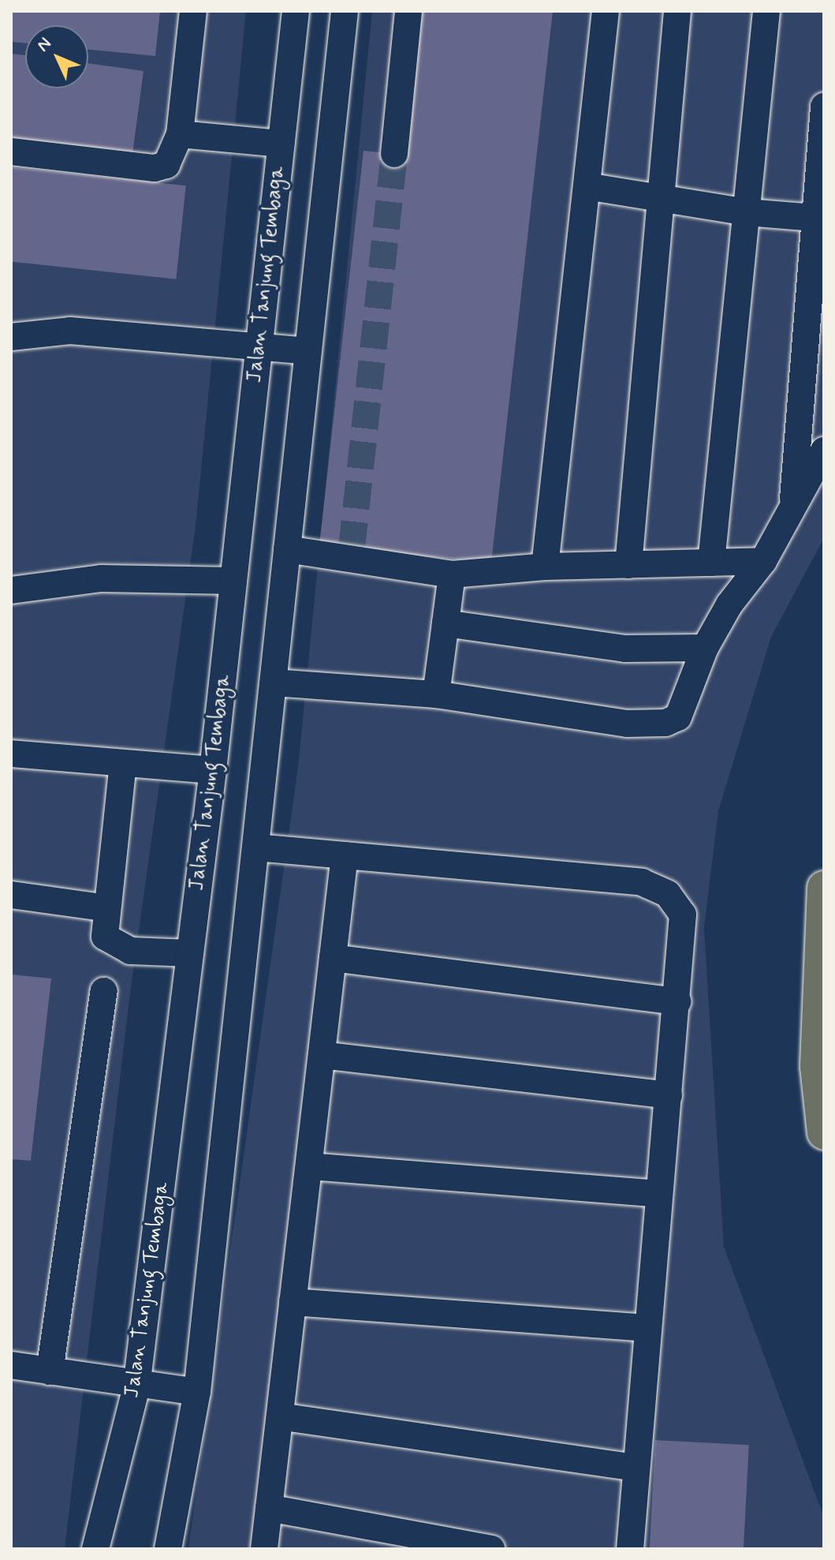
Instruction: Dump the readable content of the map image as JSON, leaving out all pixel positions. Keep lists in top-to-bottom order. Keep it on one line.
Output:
{"streets":{"lane":["Jalan Tanjung Tembaga"]},"north":"top left"}
